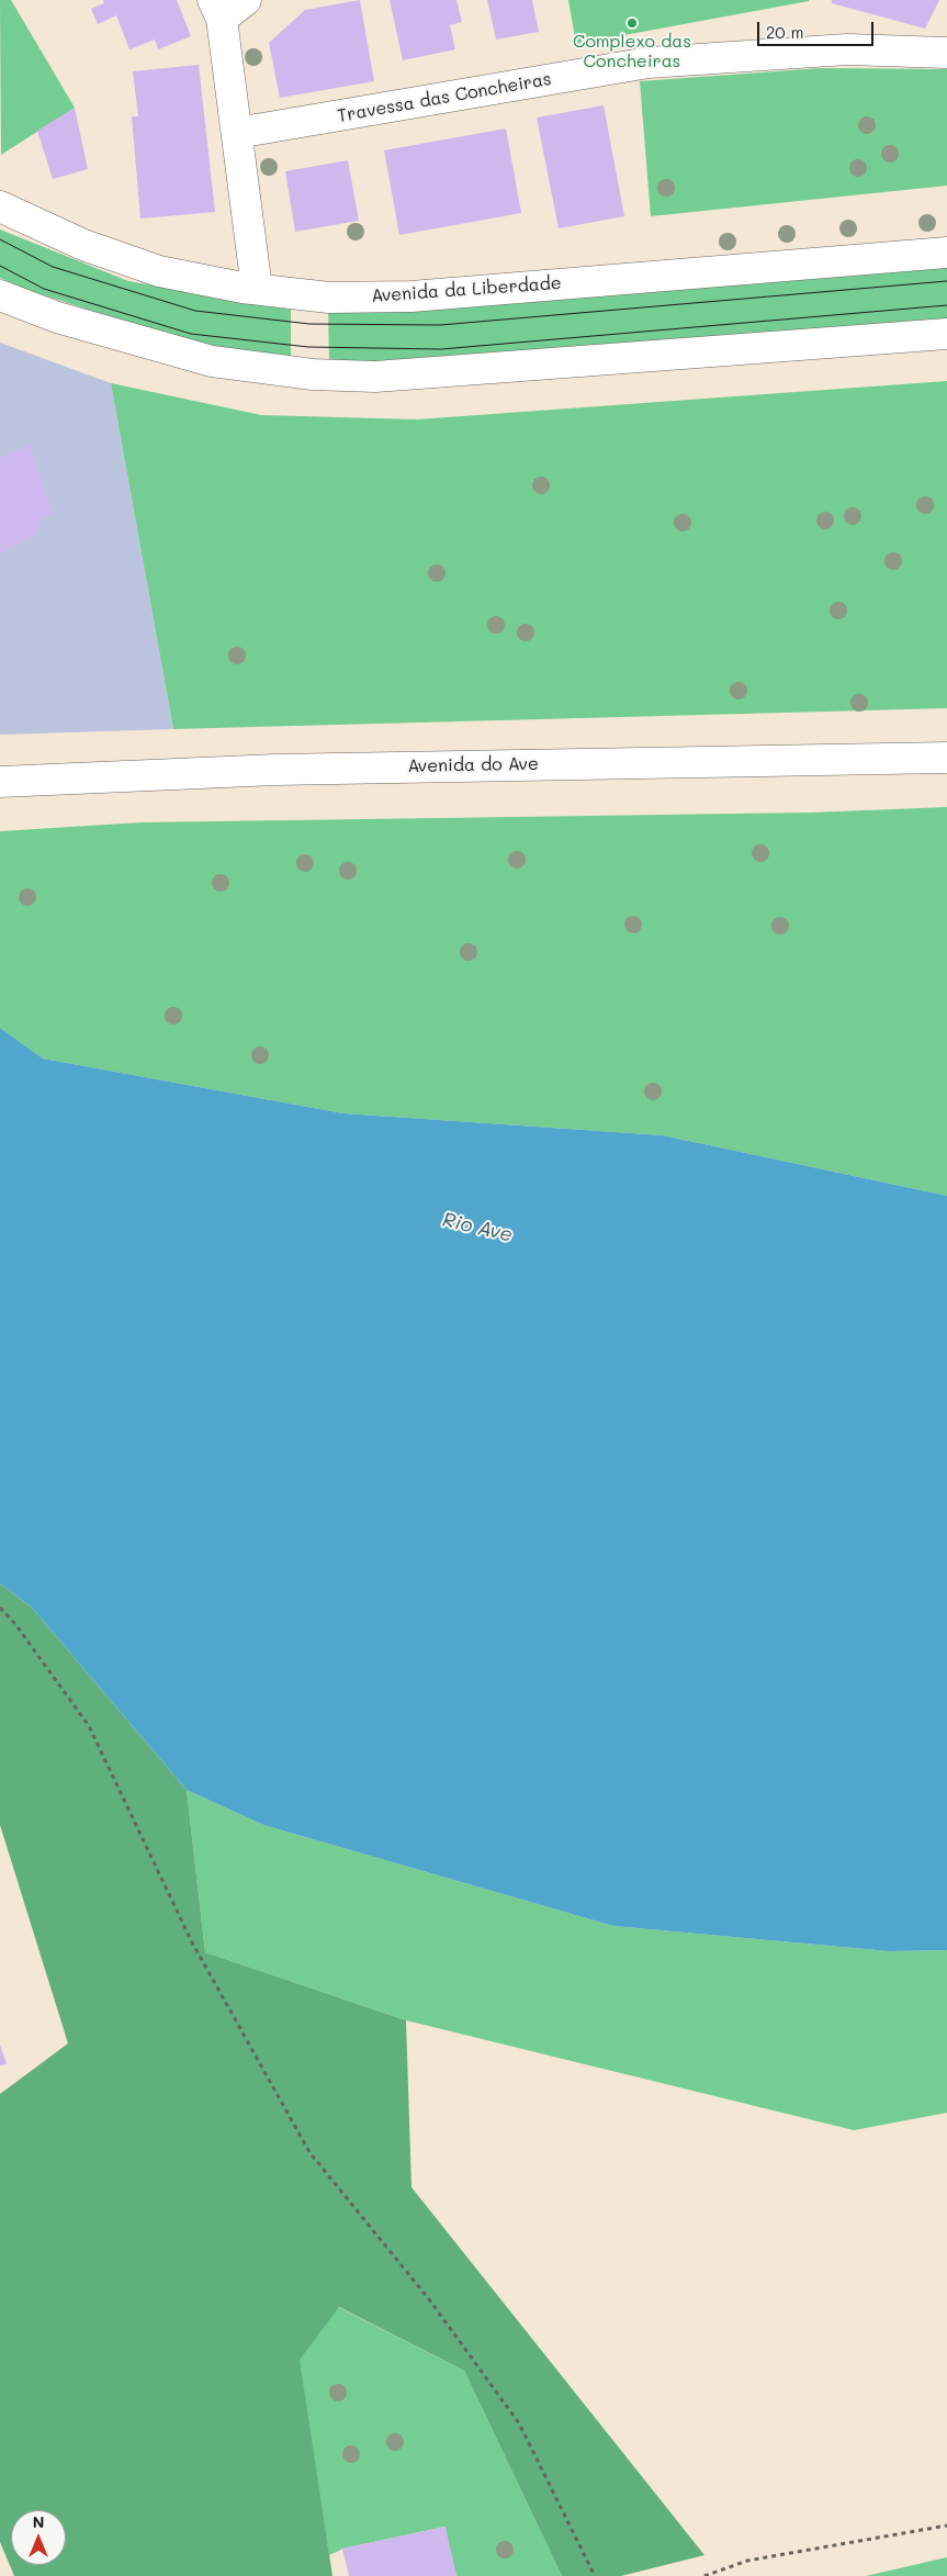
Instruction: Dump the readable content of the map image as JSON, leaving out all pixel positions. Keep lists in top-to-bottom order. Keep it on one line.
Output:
{"streets":{"street":["Travessa das Concheiras","Avenida da Liberdade","Avenida do Ave"]},"water":["Rio Ave"],"places":["Complexo das Concheiras"],"scale_bar":"20 m","north":"top"}
